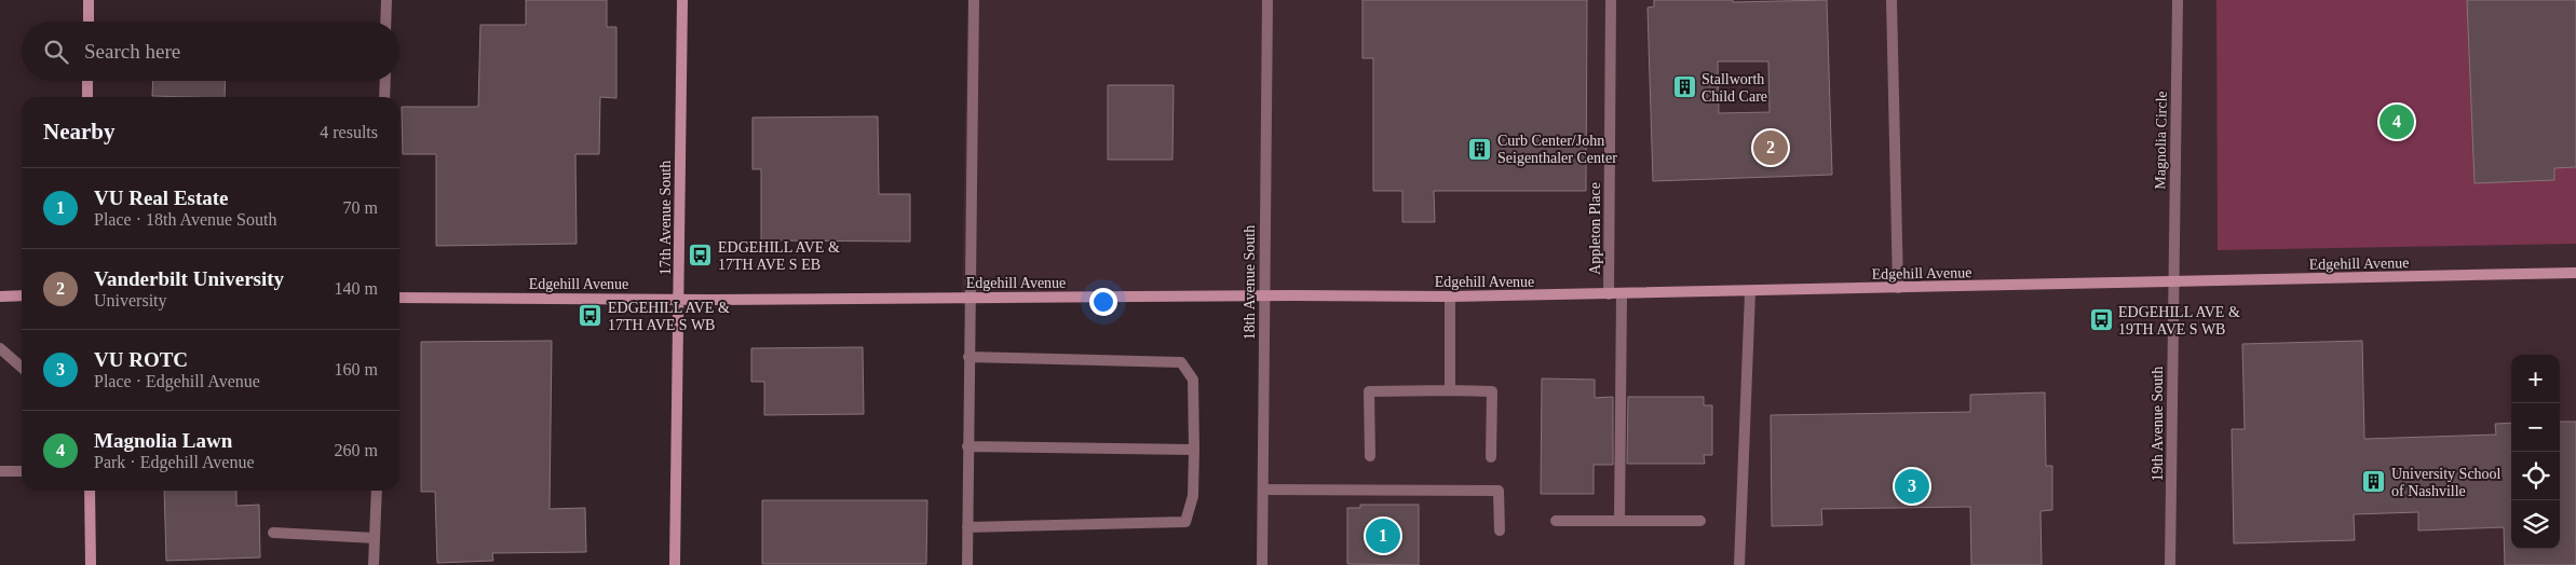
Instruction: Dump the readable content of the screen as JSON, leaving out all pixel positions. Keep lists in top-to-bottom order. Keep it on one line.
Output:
{"streets":{"street":["Magnolia Circle","17th Avenue South","Appleton Place","Edgehill Avenue","18th Avenue South","19th Avenue South"]},"crossings":[["Magnolia Circle","Edgehill Avenue"],["Magnolia Circle","19th Avenue South"],["17th Avenue South","Edgehill Avenue"],["Appleton Place","Edgehill Avenue"],["Edgehill Avenue","18th Avenue South"],["Edgehill Avenue","19th Avenue South"]],"places":{"building":["Stallworth Child Care","Curb Center/John Seigenthaler Center","University School of Nashville"],"bus stop":["EDGEHILL AVE & 17TH AVE S EB","EDGEHILL AVE & 17TH AVE S WB","EDGEHILL AVE & 19TH AVE S WB"]},"page":{"search":"Search here","heading":["Nearby","4 results"],"pins":["4","2","3","1"],"list":[{"mark":"1","name":"VU Real Estate","note":"Place · 18th Avenue South","value":"70 m"},{"mark":"2","name":"Vanderbilt University","note":"University","value":"140 m"},{"mark":"3","name":"VU ROTC","note":"Place · Edgehill Avenue","value":"160 m"},{"mark":"4","name":"Magnolia Lawn","note":"Park · Edgehill Avenue","value":"260 m"}],"map_buttons":["+","−"]}}
